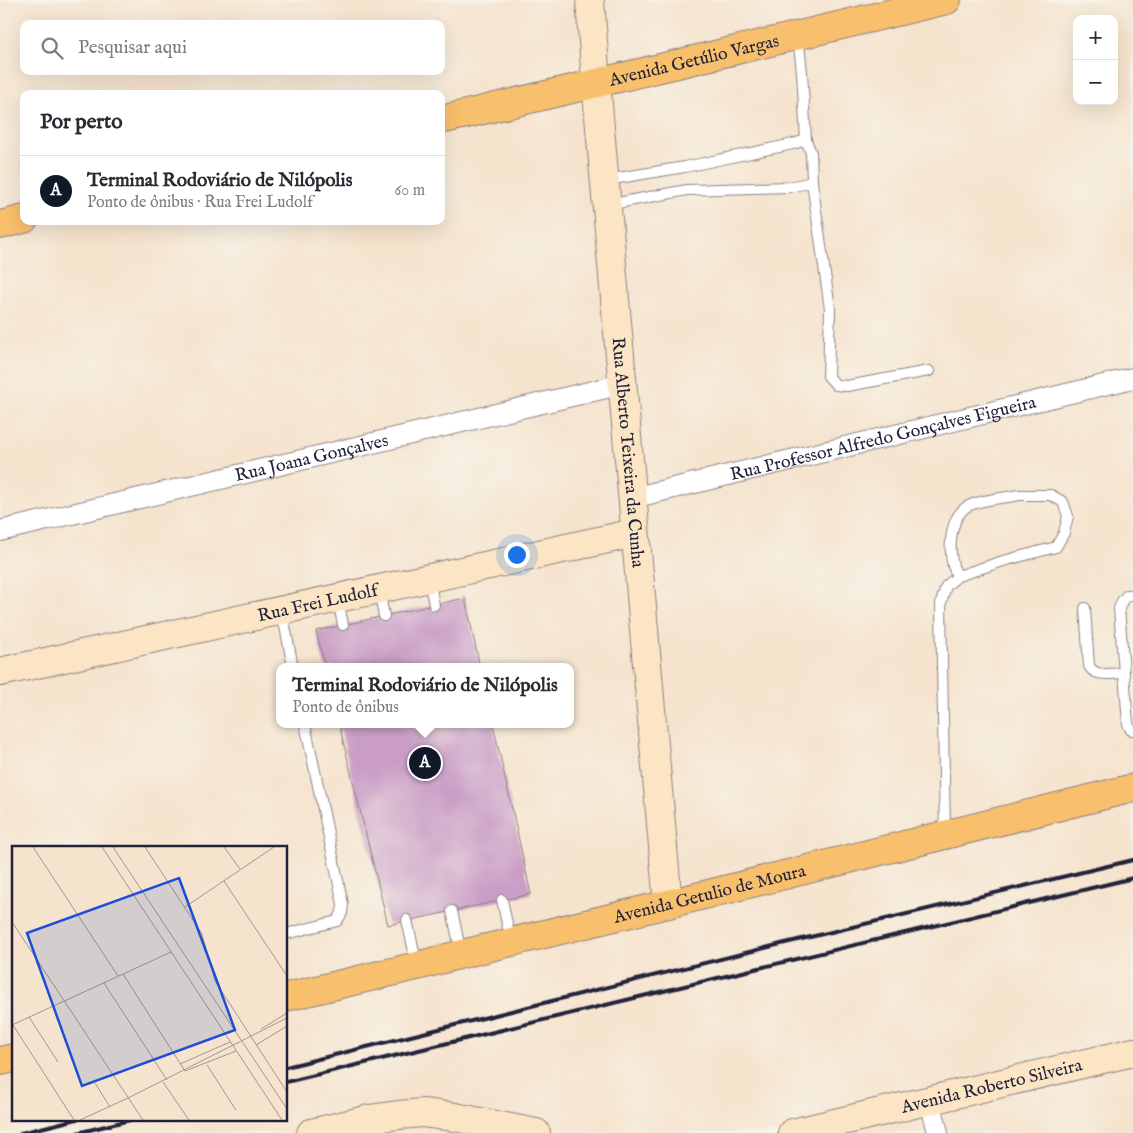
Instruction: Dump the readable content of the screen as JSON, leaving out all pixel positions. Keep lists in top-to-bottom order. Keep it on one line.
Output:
{"streets":{"main road":["Avenida Getúlio Vargas","Rua Alberto Teixeira da Cunha","Rua Frei Ludolf","Avenida Getulio de Moura","Avenida Roberto Silveira"],"street":["Rua Professor Alfredo Gonçalves Figueira","Rua Joana Gonçalves"]},"crossings":[["Avenida Getúlio Vargas","Rua Alberto Teixeira da Cunha"],["Rua Professor Alfredo Gonçalves Figueira","Rua Alberto Teixeira da Cunha"],["Rua Alberto Teixeira da Cunha","Rua Joana Gonçalves"],["Rua Alberto Teixeira da Cunha","Rua Frei Ludolf"],["Rua Alberto Teixeira da Cunha","Avenida Getulio de Moura"]],"page":{"map_buttons":["+","−"],"search":"Pesquisar aqui","heading":"Por perto","list":[{"mark":"A","name":"Terminal Rodoviário de Nilópolis","note":"Ponto de ônibus · Rua Frei Ludolf","value":"60 m"}],"popup":["Terminal Rodoviário de Nilópolis","Ponto de ônibus"],"pins":"A"}}
